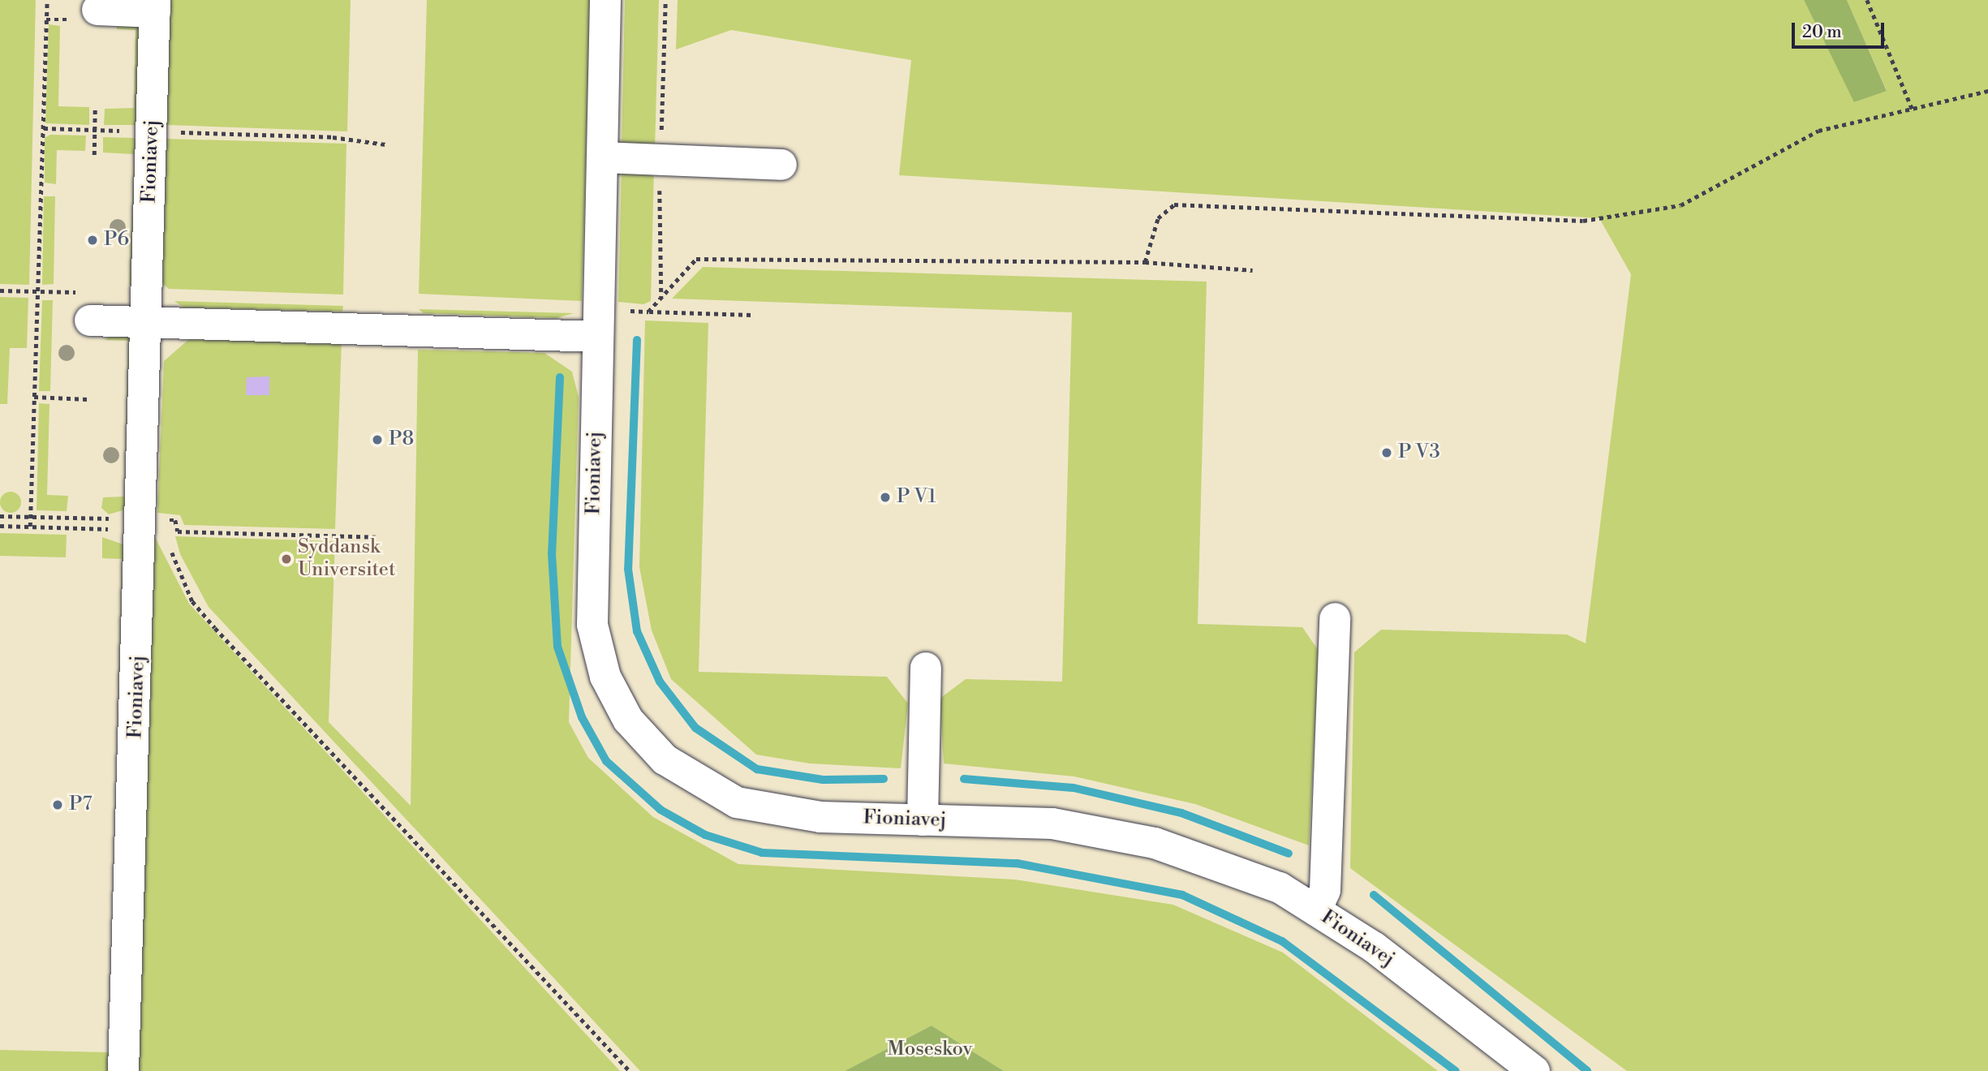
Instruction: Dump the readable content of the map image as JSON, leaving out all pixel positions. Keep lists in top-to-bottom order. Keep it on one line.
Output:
{"streets":{"street":["Fioniavej"]},"parks":["Moseskov"],"places":["P6","P8","P V3","P V1","Syddansk Universitet","P7"],"scale_bar":"20 m"}
